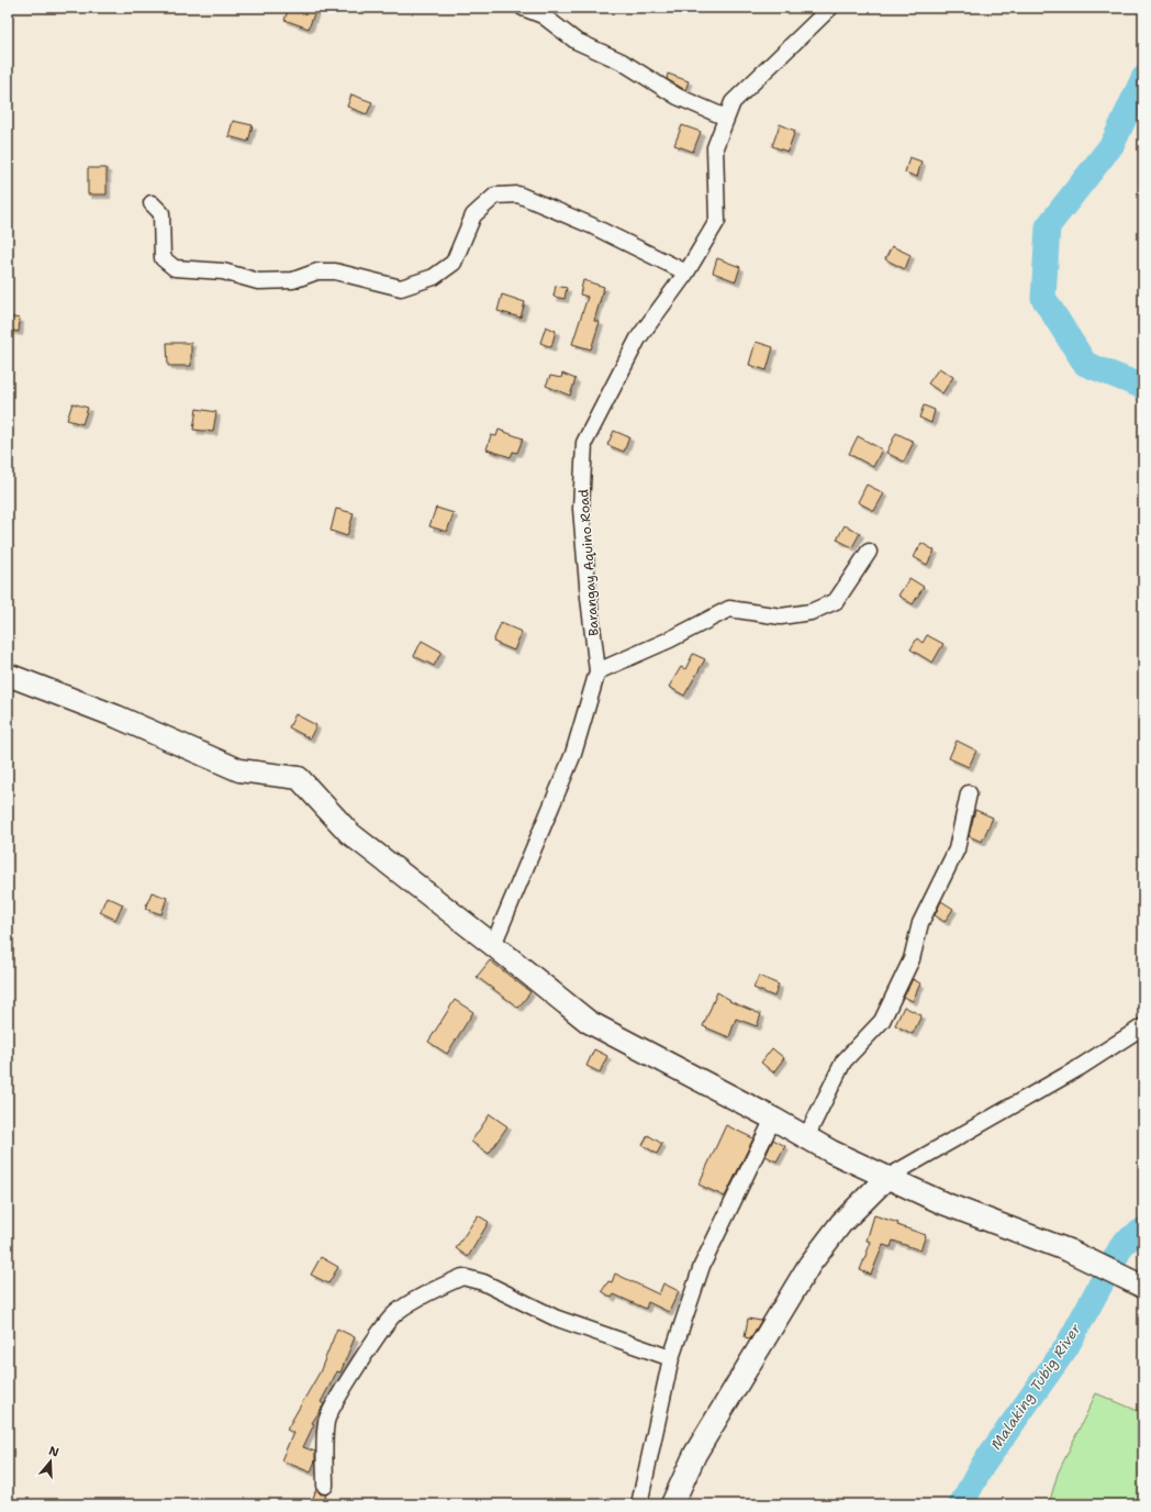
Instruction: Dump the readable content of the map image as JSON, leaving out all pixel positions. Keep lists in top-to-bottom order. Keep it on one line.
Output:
{"streets":{"street":["Barangay Aquino Road"]},"water":["Malaking Tubig River"],"north":"top"}
